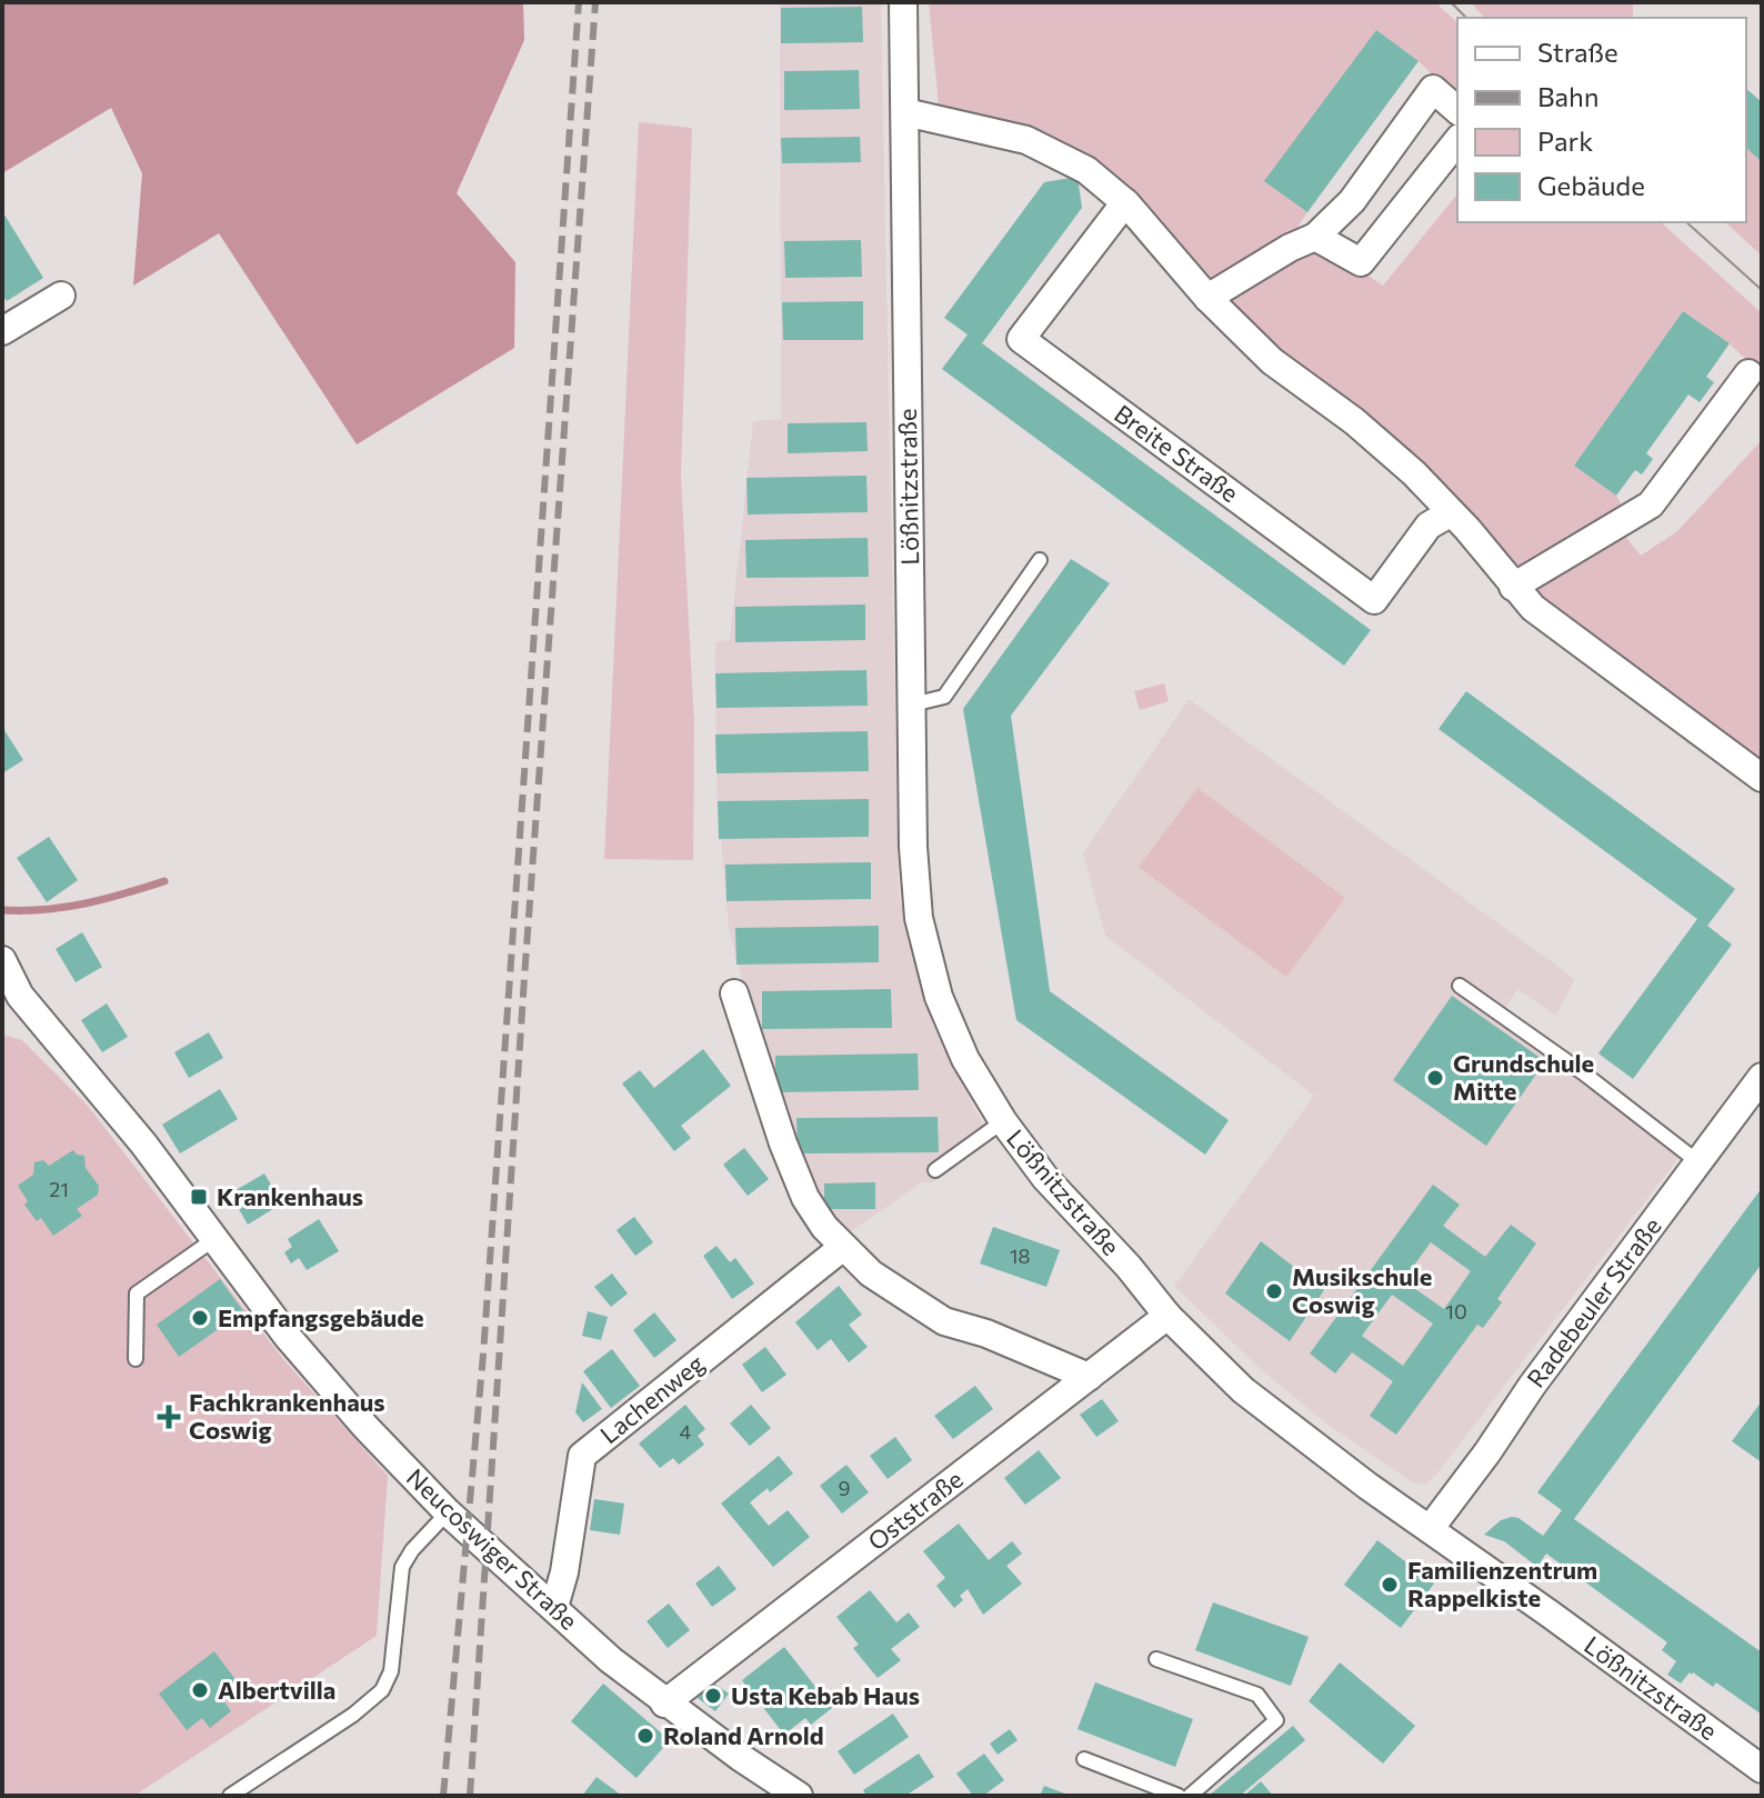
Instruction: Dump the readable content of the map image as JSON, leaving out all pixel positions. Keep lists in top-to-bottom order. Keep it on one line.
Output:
{"streets":{"street":["Breite Straße","Lößnitzstraße","Radebeuler Straße","Lachenweg","Oststraße","Neucoswiger Straße"]},"crossings":[["Lößnitzstraße","Radebeuler Straße"],["Lößnitzstraße","Oststraße"],["Lachenweg","Neucoswiger Straße"],["Oststraße","Neucoswiger Straße"]],"places":{"other":["Grundschule Mitte","Musikschule Coswig","Empfangsgebäude","Familienzentrum Rappelkiste","Albertvilla","Usta Kebab Haus","Roland Arnold"],"transit":["Krankenhaus"],"health":["Fachkrankenhaus Coswig"]},"house_numbers":["21","18","10","4","9"],"legend":["Straße","Bahn","Park","Gebäude"]}
